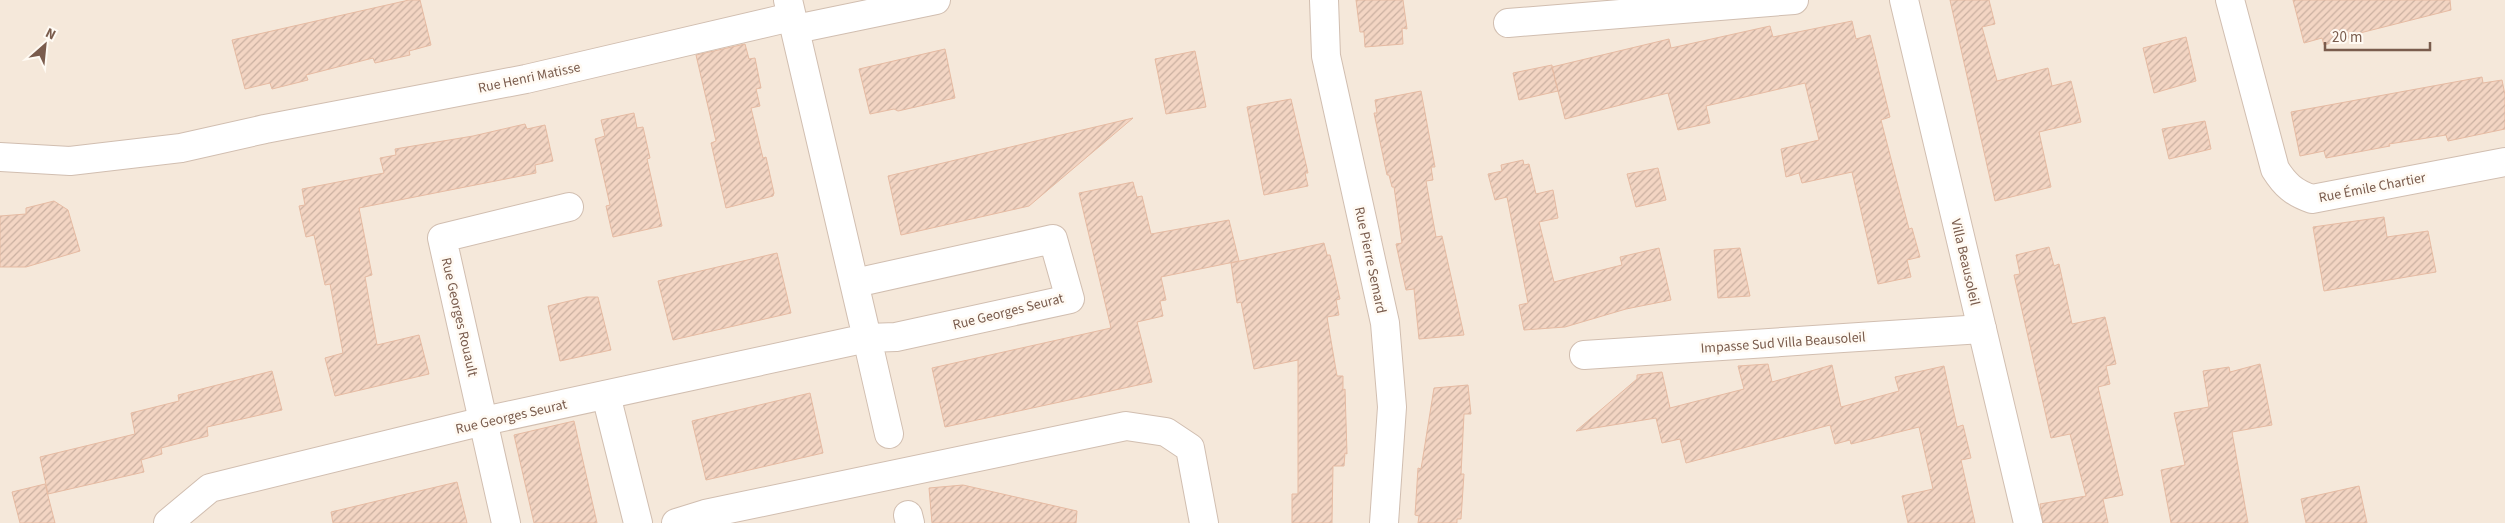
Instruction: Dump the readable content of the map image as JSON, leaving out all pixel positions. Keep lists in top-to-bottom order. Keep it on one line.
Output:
{"streets":{"street":["Rue Henri Matisse","Rue Émile Chartier","Rue Pierre Semard","Villa Beausoleil","Rue Georges Seurat","Rue Georges Rouault","Impasse Sud Villa Beausoleil"]},"crossings":[["Villa Beausoleil","Impasse Sud Villa Beausoleil"],["Rue Georges Seurat","Rue Georges Rouault"]],"scale_bar":"20 m","north":"top right"}
